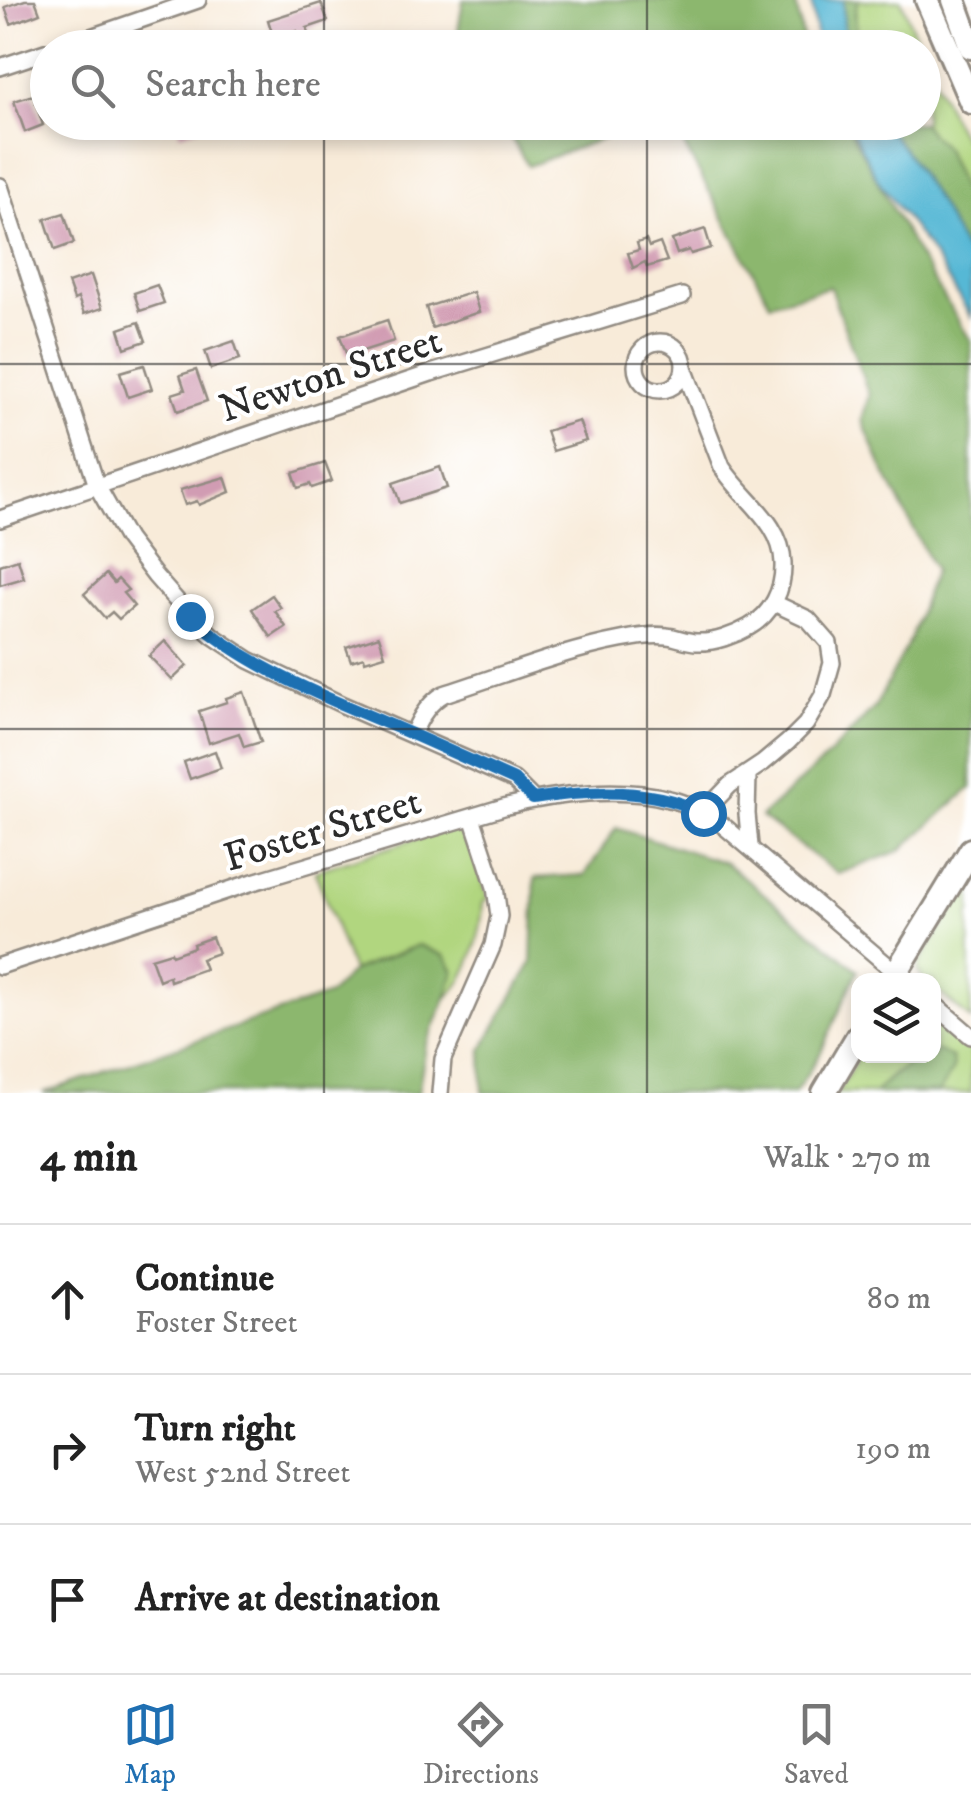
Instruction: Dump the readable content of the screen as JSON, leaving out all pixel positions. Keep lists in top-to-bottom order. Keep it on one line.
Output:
{"streets":{"street":["Newton Street","Foster Street"]},"page":{"search":"Search here","heading":["4 min","Walk · 270 m"],"list":[["Continue","Foster Street","80 m"],["Turn right","West 52nd Street","190 m"],"Arrive at destination"],"nav":["Map","Directions","Saved"]}}
